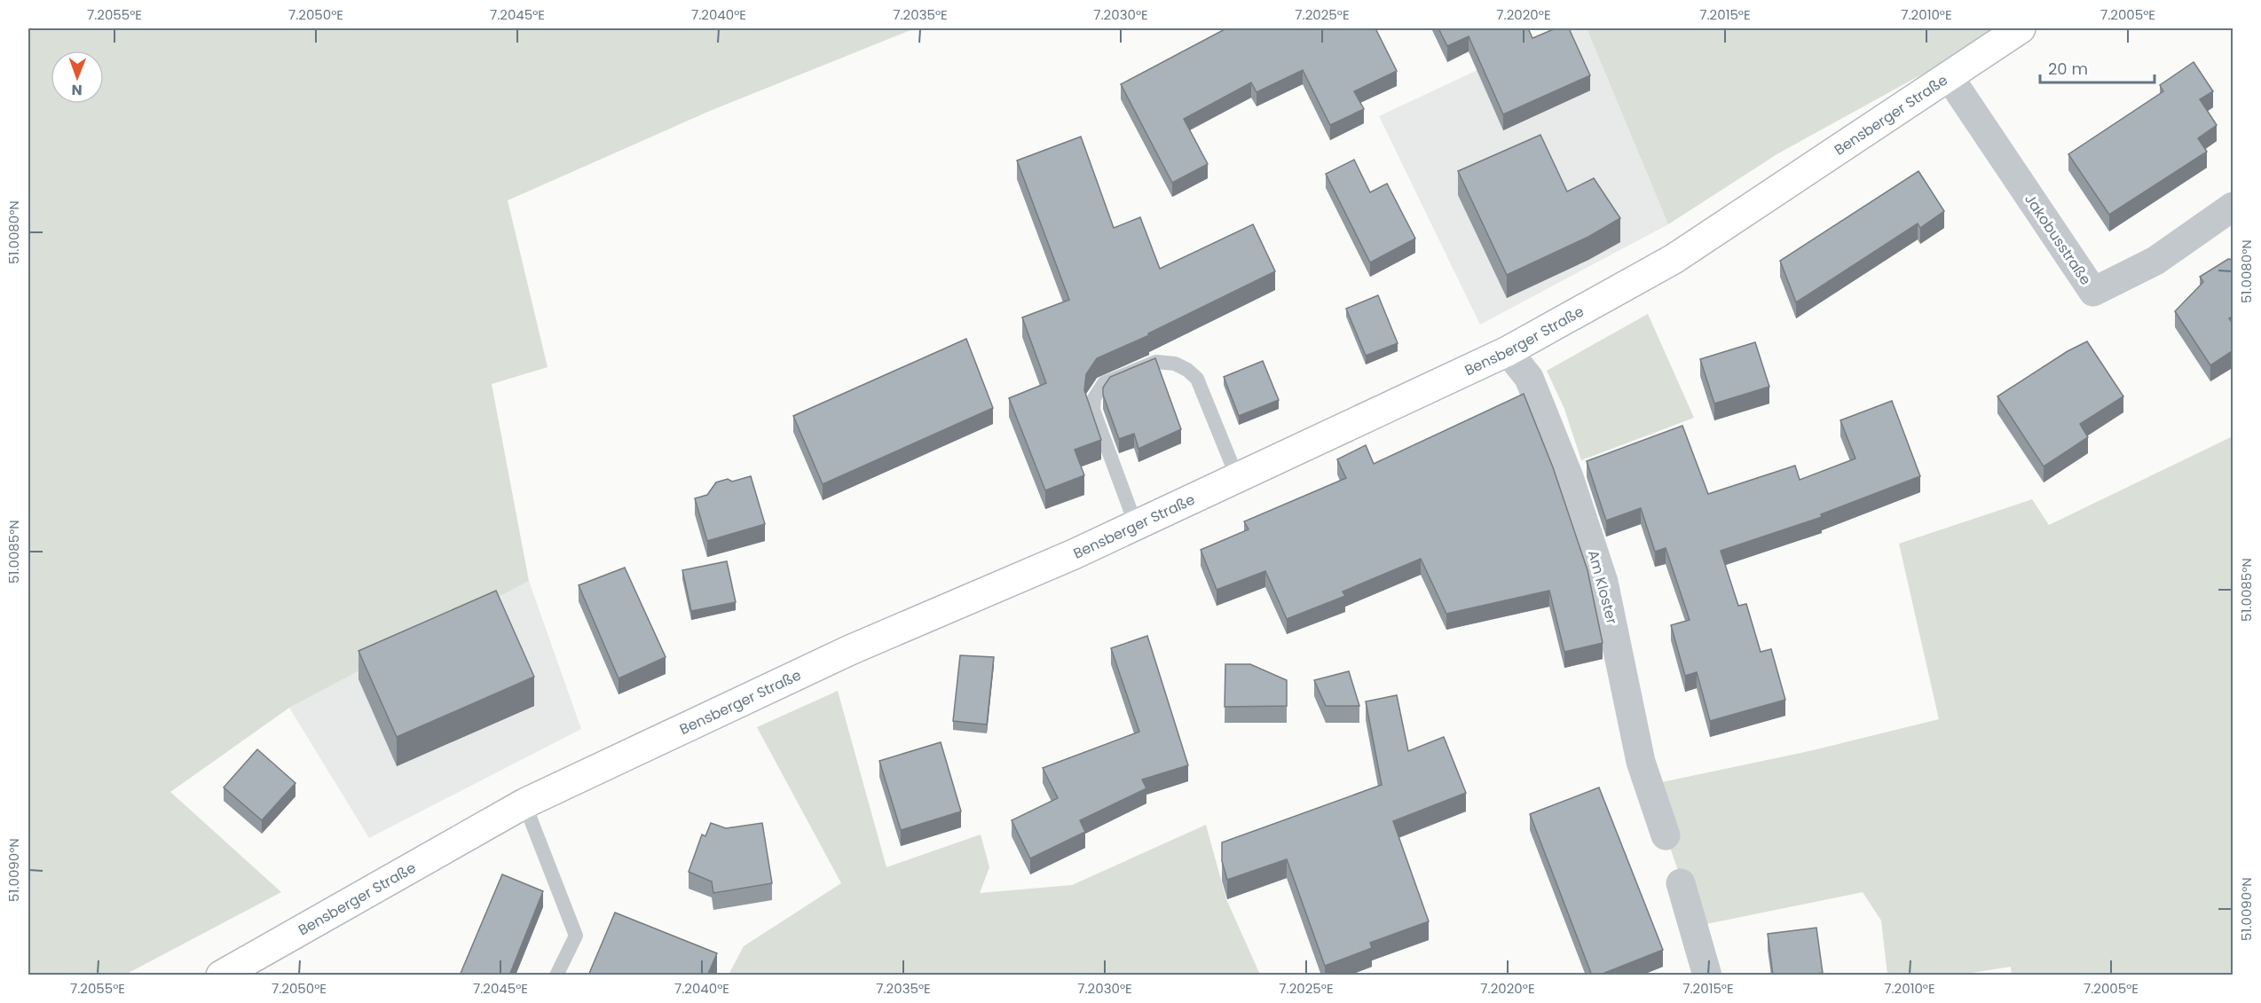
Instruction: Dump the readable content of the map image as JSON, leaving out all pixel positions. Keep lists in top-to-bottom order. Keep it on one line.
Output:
{"streets":{"main road":["Bensberger Straße"],"street":["Jakobusstraße","Am Kloster"]},"crossings":[["Bensberger Straße","Jakobusstraße"],["Bensberger Straße","Am Kloster"]],"scale_bar":"20 m","north":"bottom","coordinates":["7.2055°E","7.2050°E","7.2045°E","7.2040°E","7.2035°E","7.2030°E","7.2025°E","7.2020°E","7.2015°E","7.2010°E","7.2005°E","51.0080°N","51.0085°N","51.0090°N"]}
